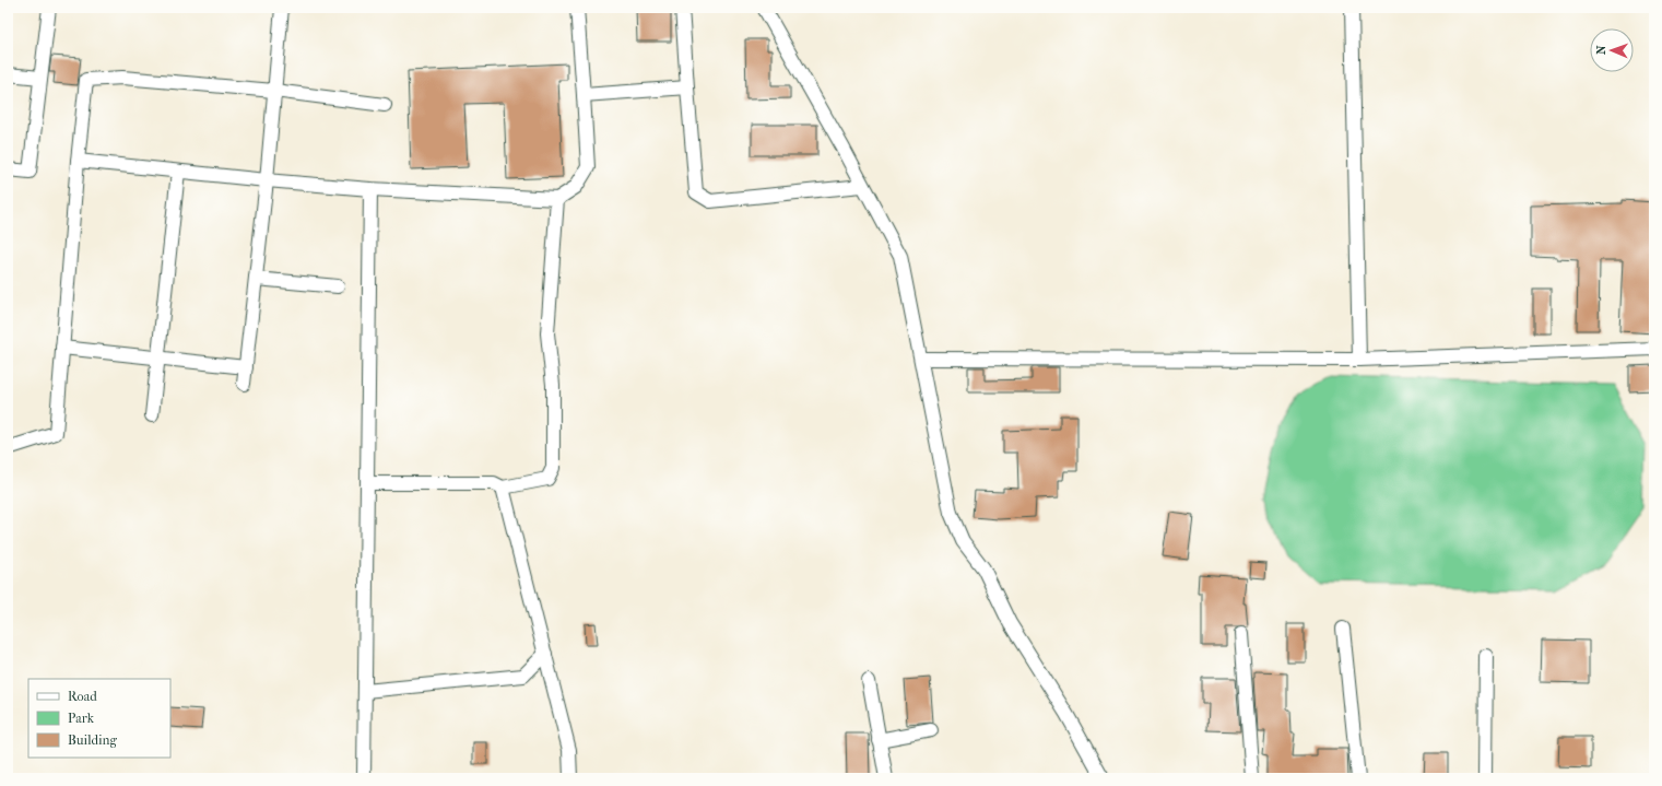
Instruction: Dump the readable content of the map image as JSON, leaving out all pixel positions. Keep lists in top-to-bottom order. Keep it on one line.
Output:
{"legend":["Road","Park","Building"],"north":"left"}
